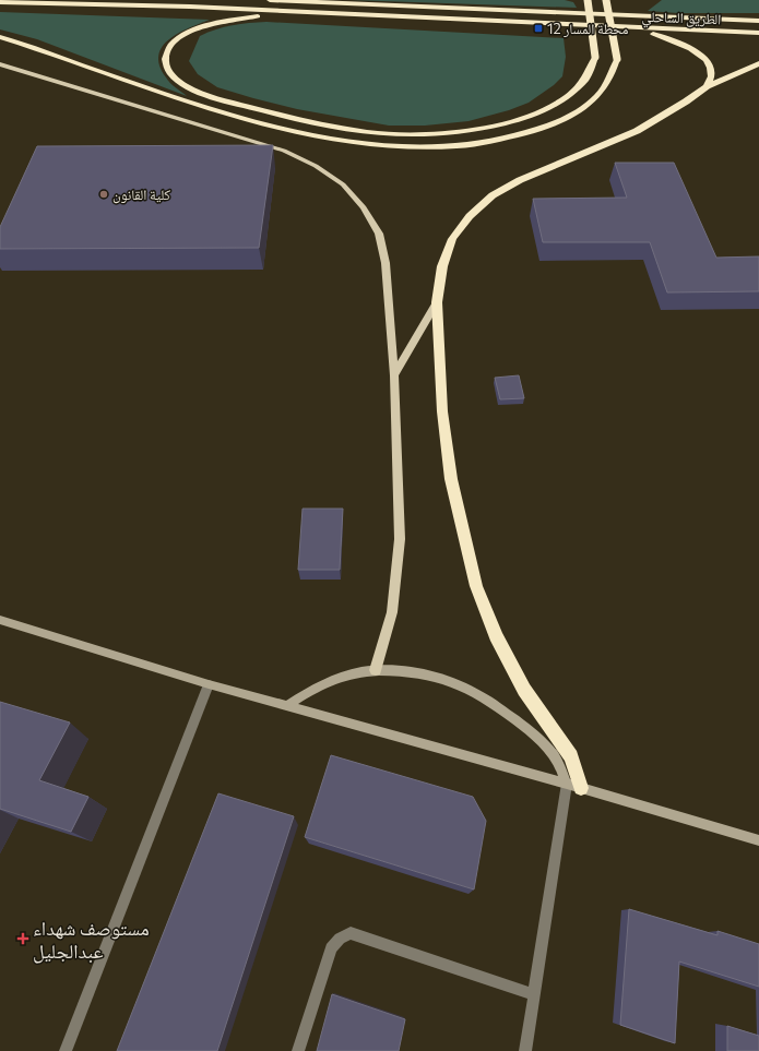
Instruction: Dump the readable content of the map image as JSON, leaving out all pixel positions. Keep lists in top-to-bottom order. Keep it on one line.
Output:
{"streets":{"highway":["الطريق الساحلي"]},"places":{"transit":["محطة المسار 12"],"other":["كلية القانون"],"health":["مستوصف شهداء عبدالجليل"]}}
